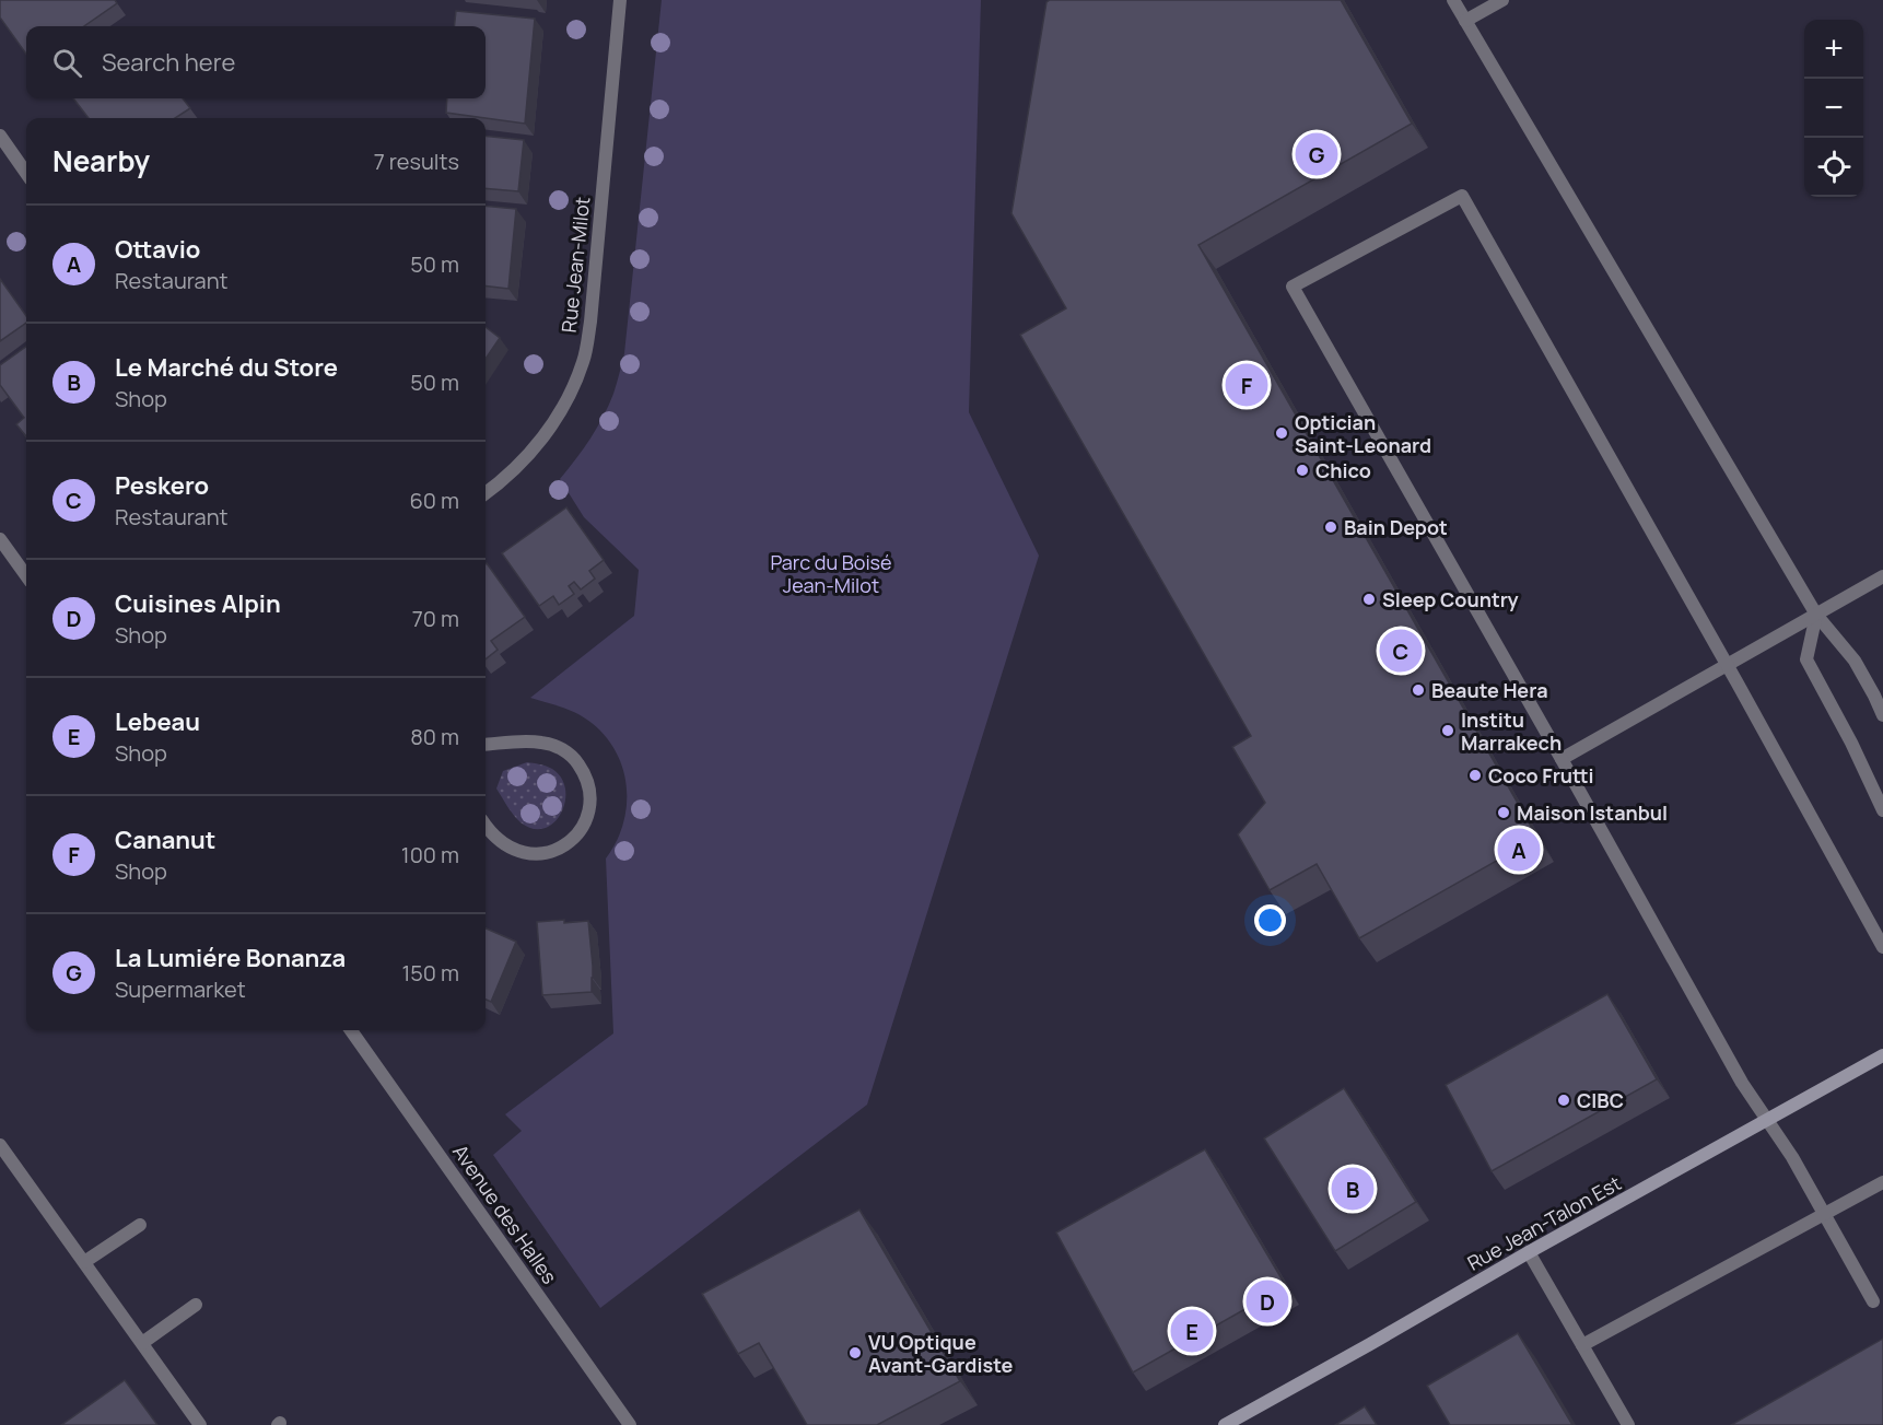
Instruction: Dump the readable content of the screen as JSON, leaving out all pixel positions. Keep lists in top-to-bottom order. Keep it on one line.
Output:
{"streets":{"main road":["Rue Jean-Talon Est"],"street":["Rue Jean-Milot","Avenue des Halles"]},"parks":["Parc du Boisé Jean-Milot"],"places":["Optician Saint-Leonard","Chico","Bain Depot","Sleep Country","Beaute Hera","Institu Marrakech","Coco Frutti","Maison Istanbul","CIBC","VU Optique Avant-Gardiste"],"page":{"map_buttons":["+","−"],"search":"Search here","heading":["Nearby","7 results"],"pins":["G","F","C","A","B","D","E"],"list":[{"mark":"A","name":"Ottavio","note":"Restaurant","value":"50 m"},{"mark":"B","name":"Le Marché du Store","note":"Shop","value":"50 m"},{"mark":"C","name":"Peskero","note":"Restaurant","value":"60 m"},{"mark":"D","name":"Cuisines Alpin","note":"Shop","value":"70 m"},{"mark":"E","name":"Lebeau","note":"Shop","value":"80 m"},{"mark":"F","name":"Cananut","note":"Shop","value":"100 m"},{"mark":"G","name":"La Lumiére Bonanza","note":"Supermarket","value":"150 m"}]}}
